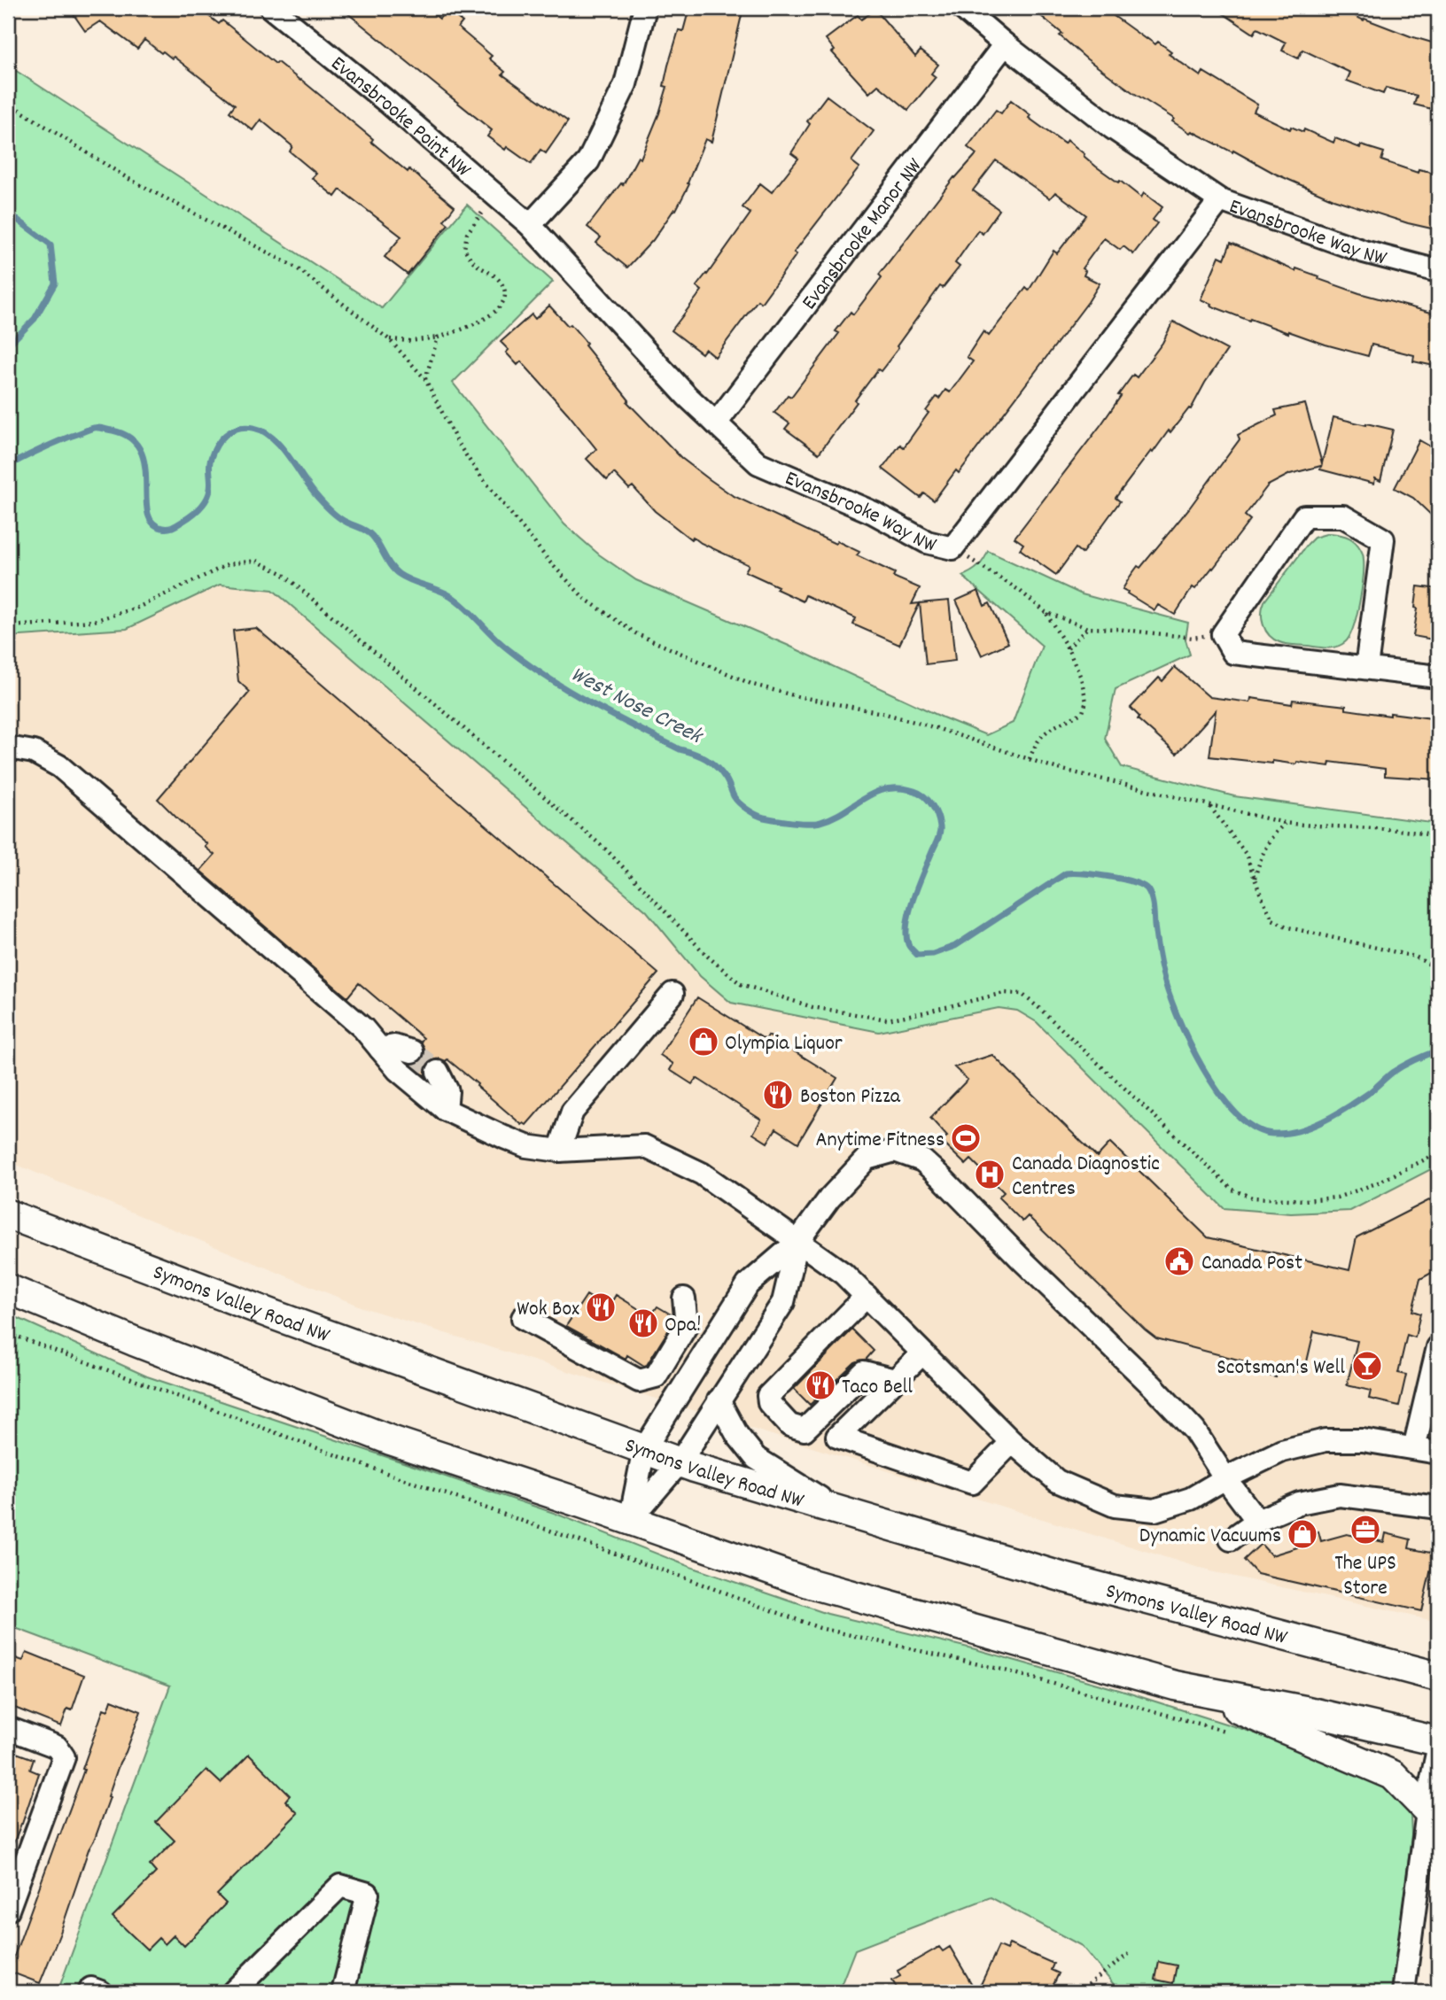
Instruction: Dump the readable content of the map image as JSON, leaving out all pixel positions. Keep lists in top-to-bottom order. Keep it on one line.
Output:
{"streets":{"main road":["Symons Valley Road NW"],"street":["Evansbrooke Point NW","Evansbrooke Way NW","Evansbrooke Manor NW"]},"crossings":[["Evansbrooke Point NW","Evansbrooke Way NW"],["Evansbrooke Way NW","Evansbrooke Manor NW"]],"water":["West Nose Creek"],"places":{"shop":["Olympia Liquor","Dynamic Vacuums"],"restaurant":["Boston Pizza","Wok Box","Opa!","Taco Bell"],"sports":["Anytime Fitness"],"hospital":["Canada Diagnostic Centres"],"public building":["Canada Post"],"bar":["Scotsman's Well"],"office":["The UPS Store"]}}
